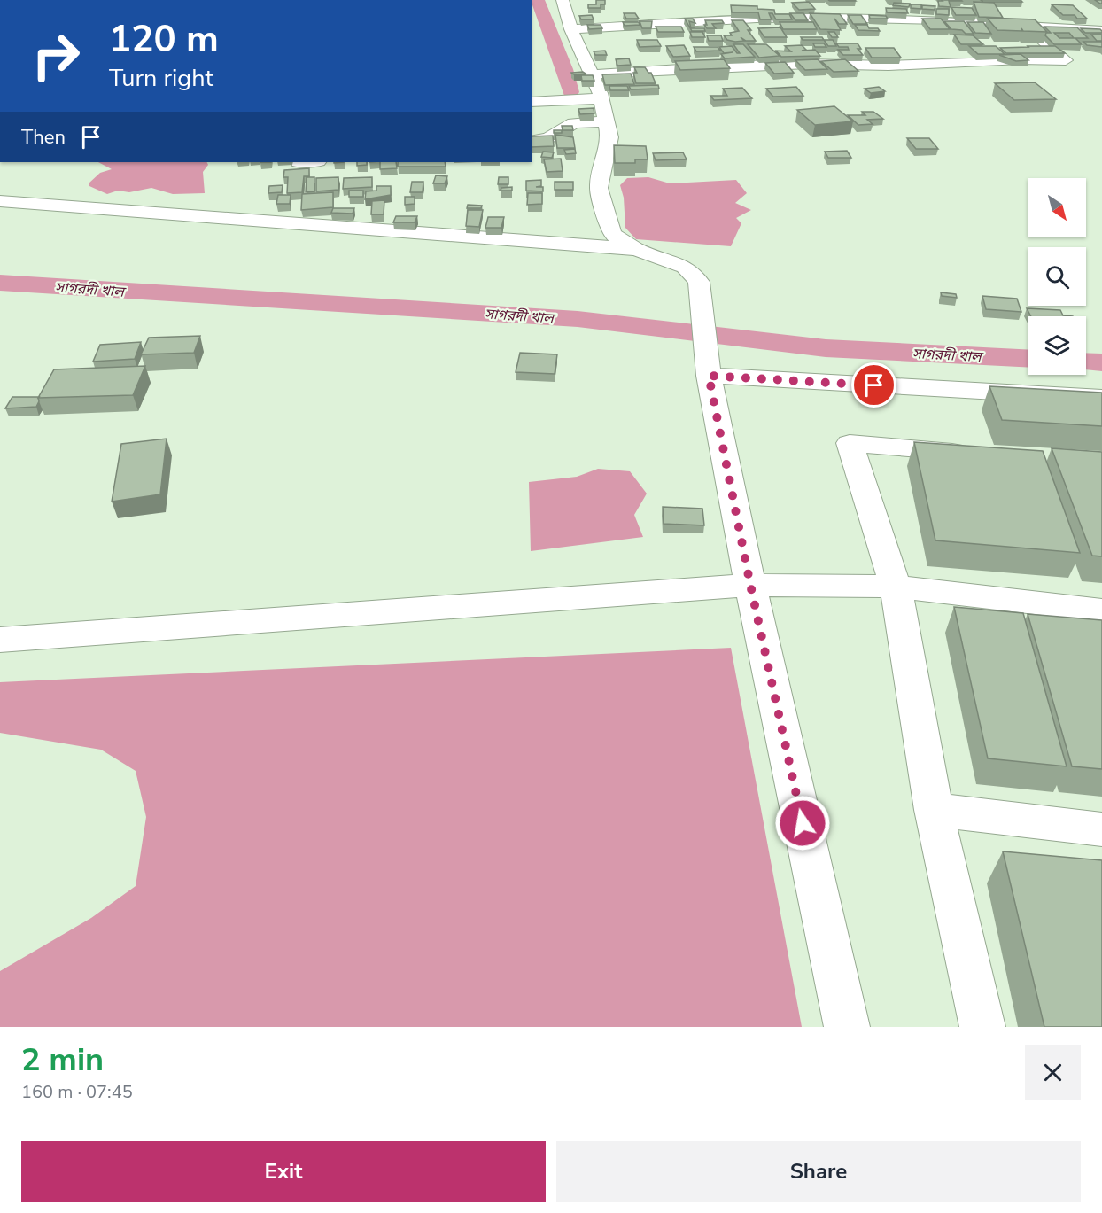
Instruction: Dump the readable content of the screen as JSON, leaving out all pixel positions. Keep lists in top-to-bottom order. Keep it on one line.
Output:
{"water":["সাগরদী খাল"],"north":"bottom right","page":{"turn":["120 m","Turn right"],"then":"Then","heading":["2 min","160 m · 07:45"],"buttons":["Exit","Share"]}}
